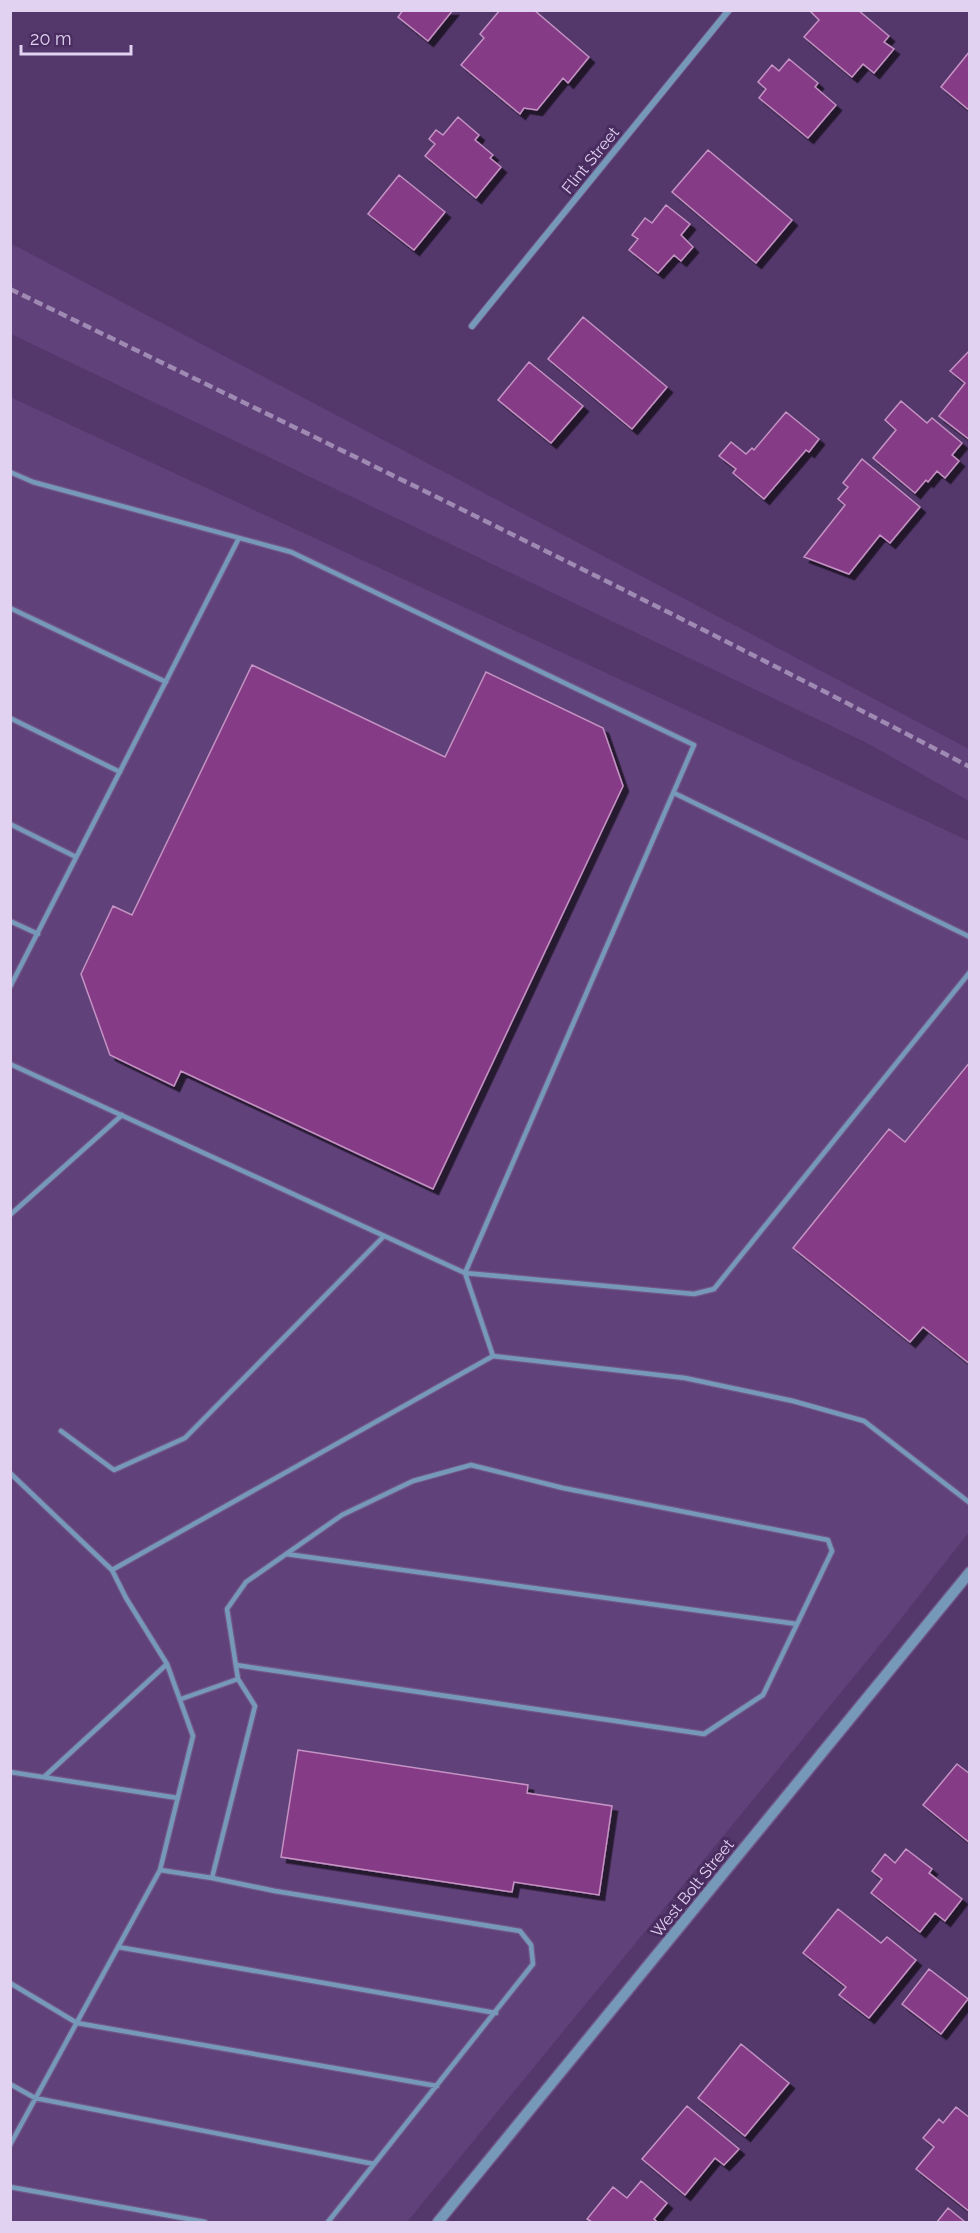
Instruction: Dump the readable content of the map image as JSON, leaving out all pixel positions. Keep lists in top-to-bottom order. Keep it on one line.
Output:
{"streets":{"street":["Flint Street","West Bolt Street"]},"scale_bar":"20 m"}
